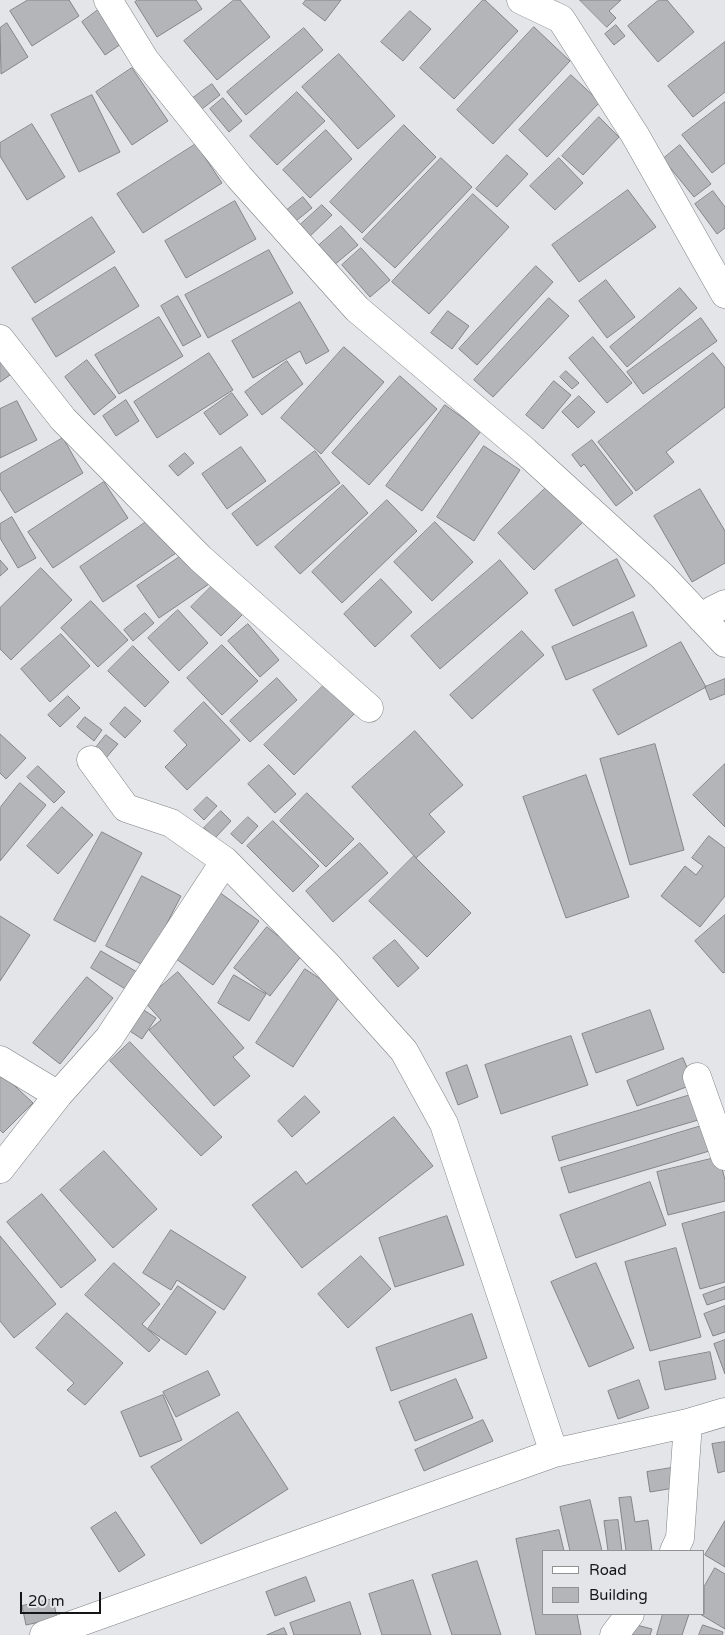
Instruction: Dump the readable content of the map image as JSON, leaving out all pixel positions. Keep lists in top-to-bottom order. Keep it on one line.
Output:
{"legend":["Road","Building"],"scale_bar":"20 m"}
